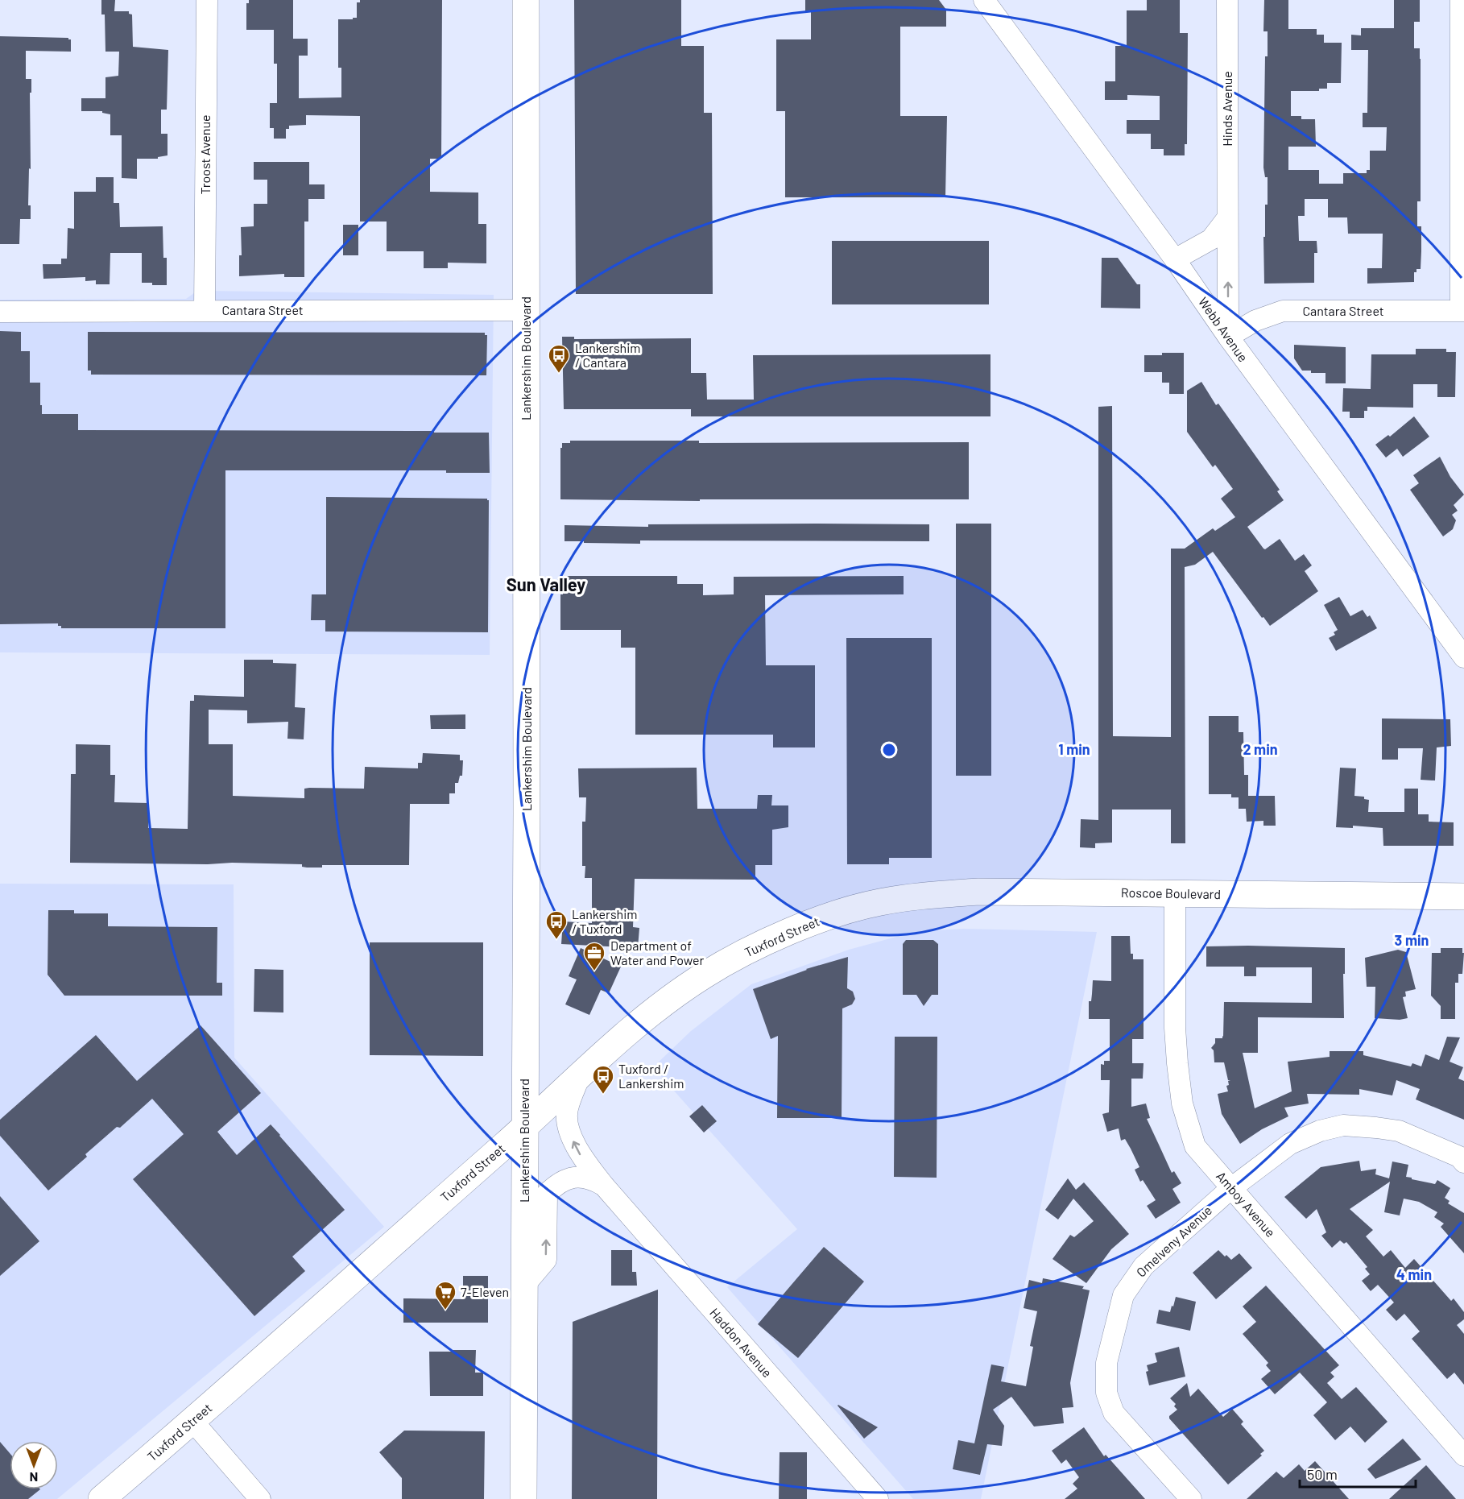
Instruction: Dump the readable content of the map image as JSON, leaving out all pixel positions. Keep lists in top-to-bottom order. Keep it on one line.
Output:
{"streets":{"main road":["Lankershim Boulevard","Roscoe Boulevard","Tuxford Street"],"street":["Hinds Avenue","Troost Avenue","Cantara Street","Webb Avenue","Amboy Avenue","Omelveny Avenue","Haddon Avenue"]},"crossings":[["Hinds Avenue","Cantara Street"],["Hinds Avenue","Webb Avenue"],["Troost Avenue","Cantara Street"],["Cantara Street","Webb Avenue"],["Cantara Street","Lankershim Boulevard"],["Lankershim Boulevard","Tuxford Street"],["Lankershim Boulevard","Haddon Avenue"],["Roscoe Boulevard","Tuxford Street"],["Roscoe Boulevard","Amboy Avenue"],["Tuxford Street","Haddon Avenue"],["Amboy Avenue","Omelveny Avenue"]],"one_way":["Hinds Avenue"],"districts":["Sun Valley"],"places":{"bus stop":["Lankershim / Cantara","Lankershim / Tuxford","Tuxford / Lankershim"],"office":["Department of Water and Power"],"supermarket":["7-Eleven"]},"scale_bar":"50 m","north":"bottom","rings":["1 min","2 min","3 min","4 min"]}
